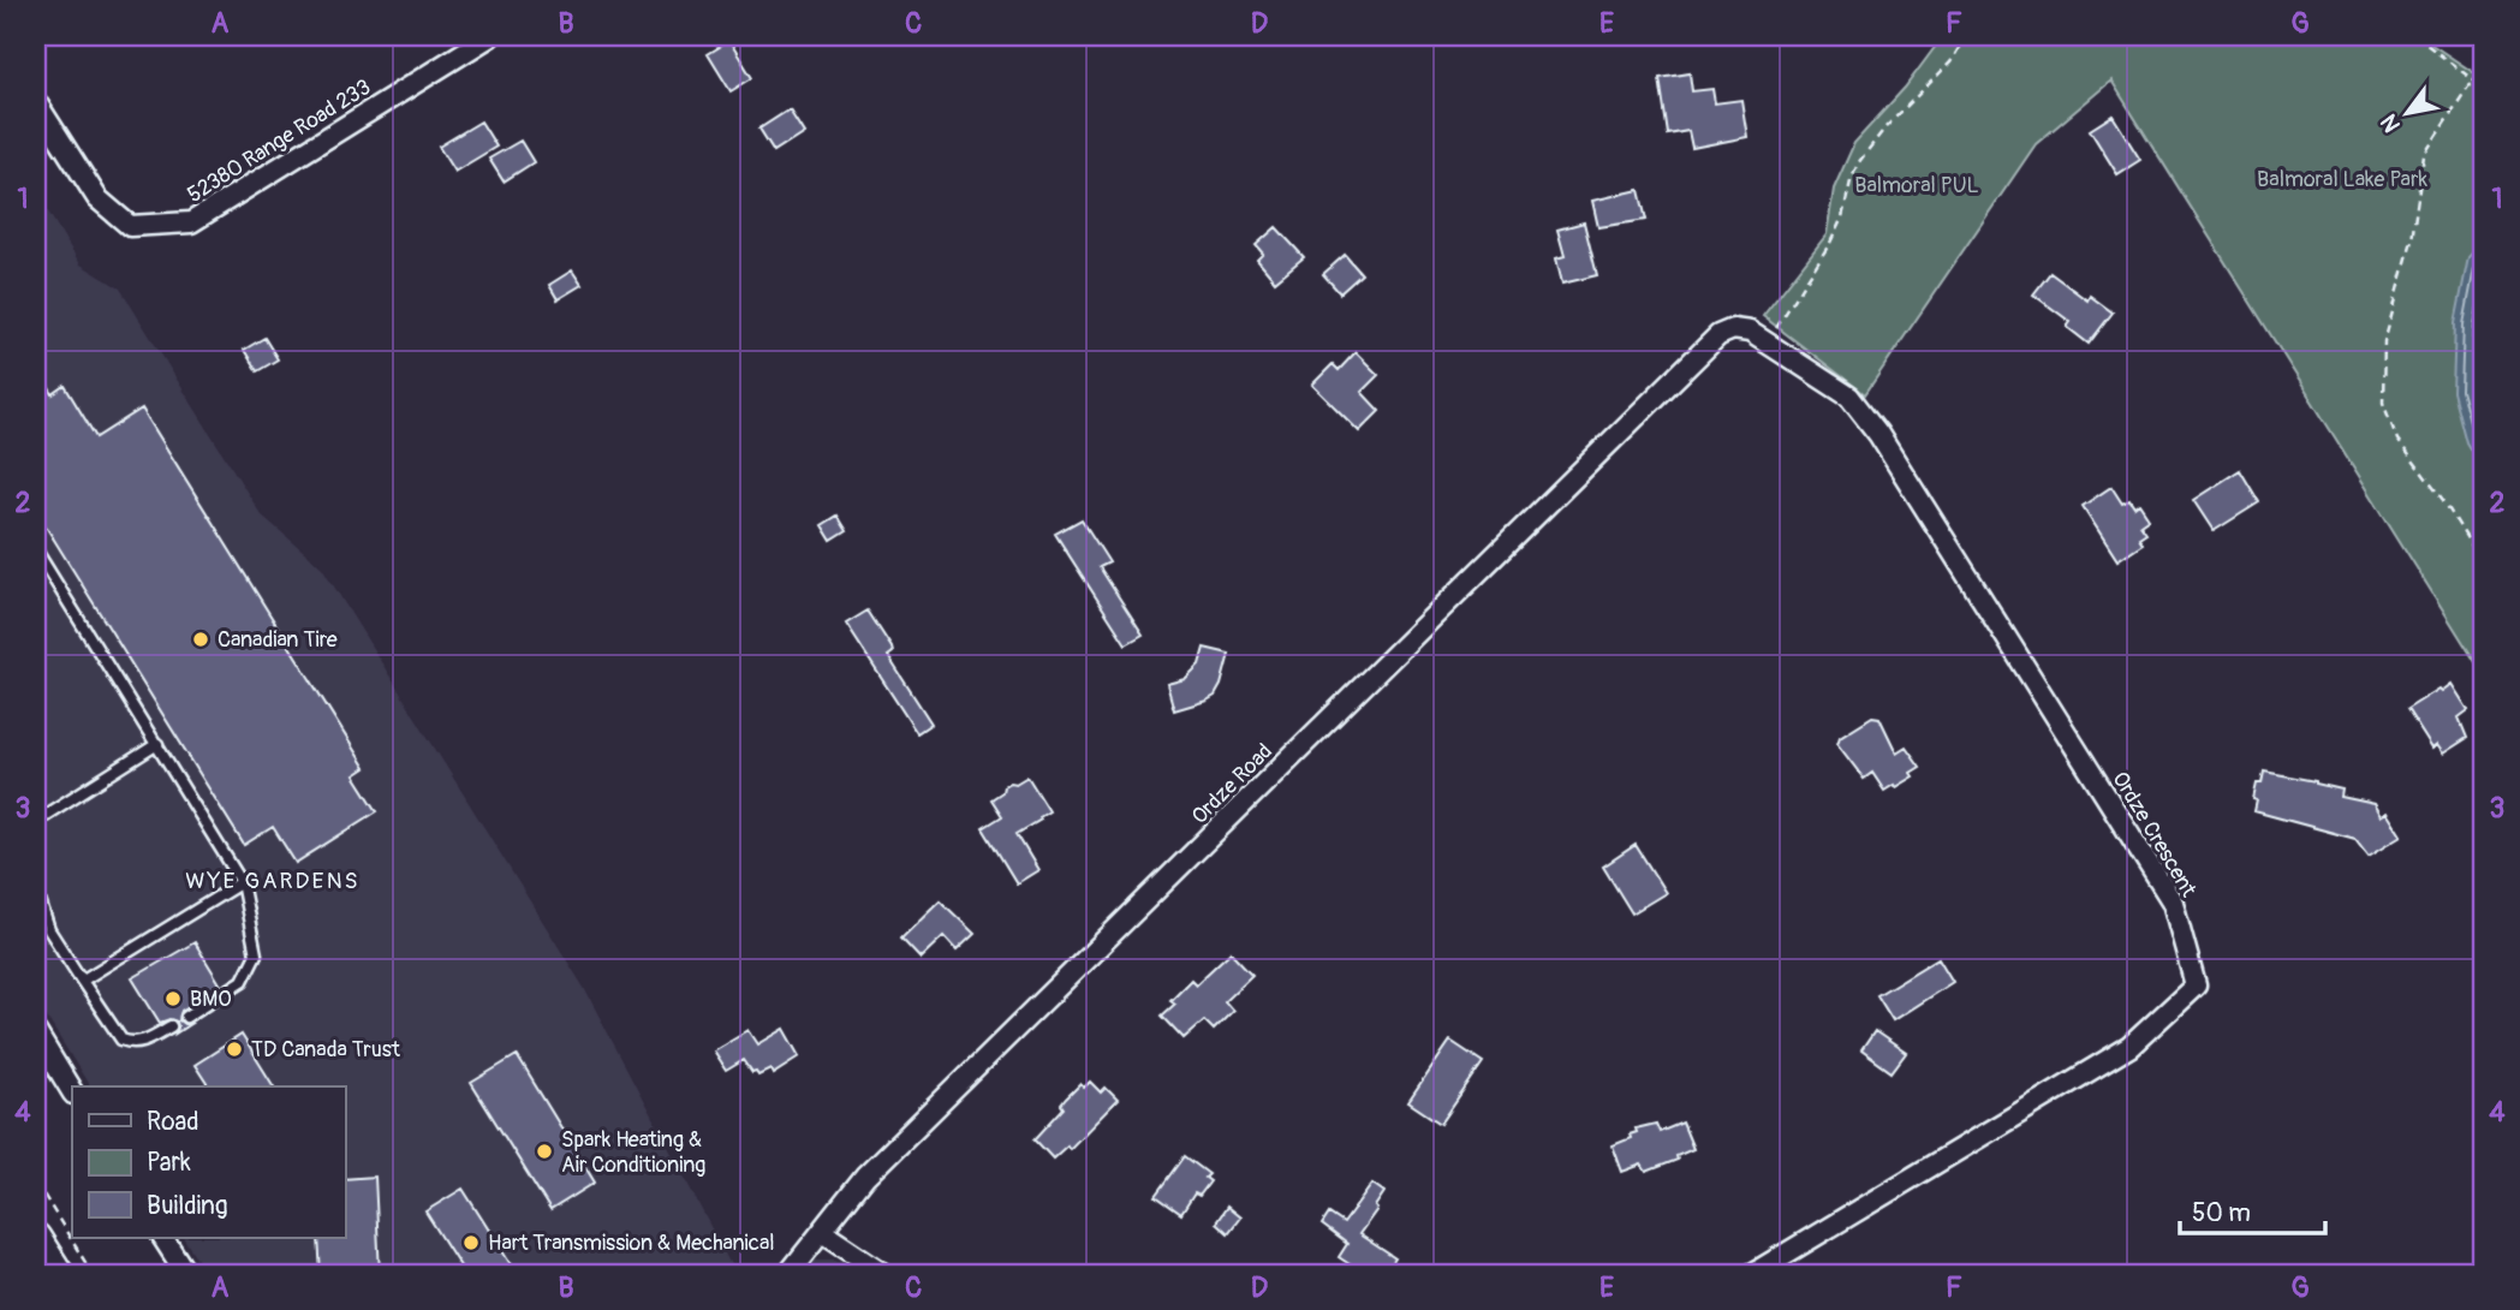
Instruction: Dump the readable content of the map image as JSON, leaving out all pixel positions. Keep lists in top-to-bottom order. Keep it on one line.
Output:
{"streets":{"street":["52380 Range Road 233","Ordze Road","Ordze Crescent"]},"crossings":[["Ordze Road","Ordze Crescent"]],"districts":["WYE GARDENS"],"parks":["Balmoral Lake Park","Balmoral PUL"],"places":["Canadian Tire","BMO","TD Canada Trust","Spark Heating & Air Conditioning","Hart Transmission & Mechanical"],"legend":["Road","Park","Building"],"scale_bar":"50 m","north":"bottom left","grid":{"columns":["A","B","C","D","E","F","G"],"rows":["1","2","3","4"]}}
